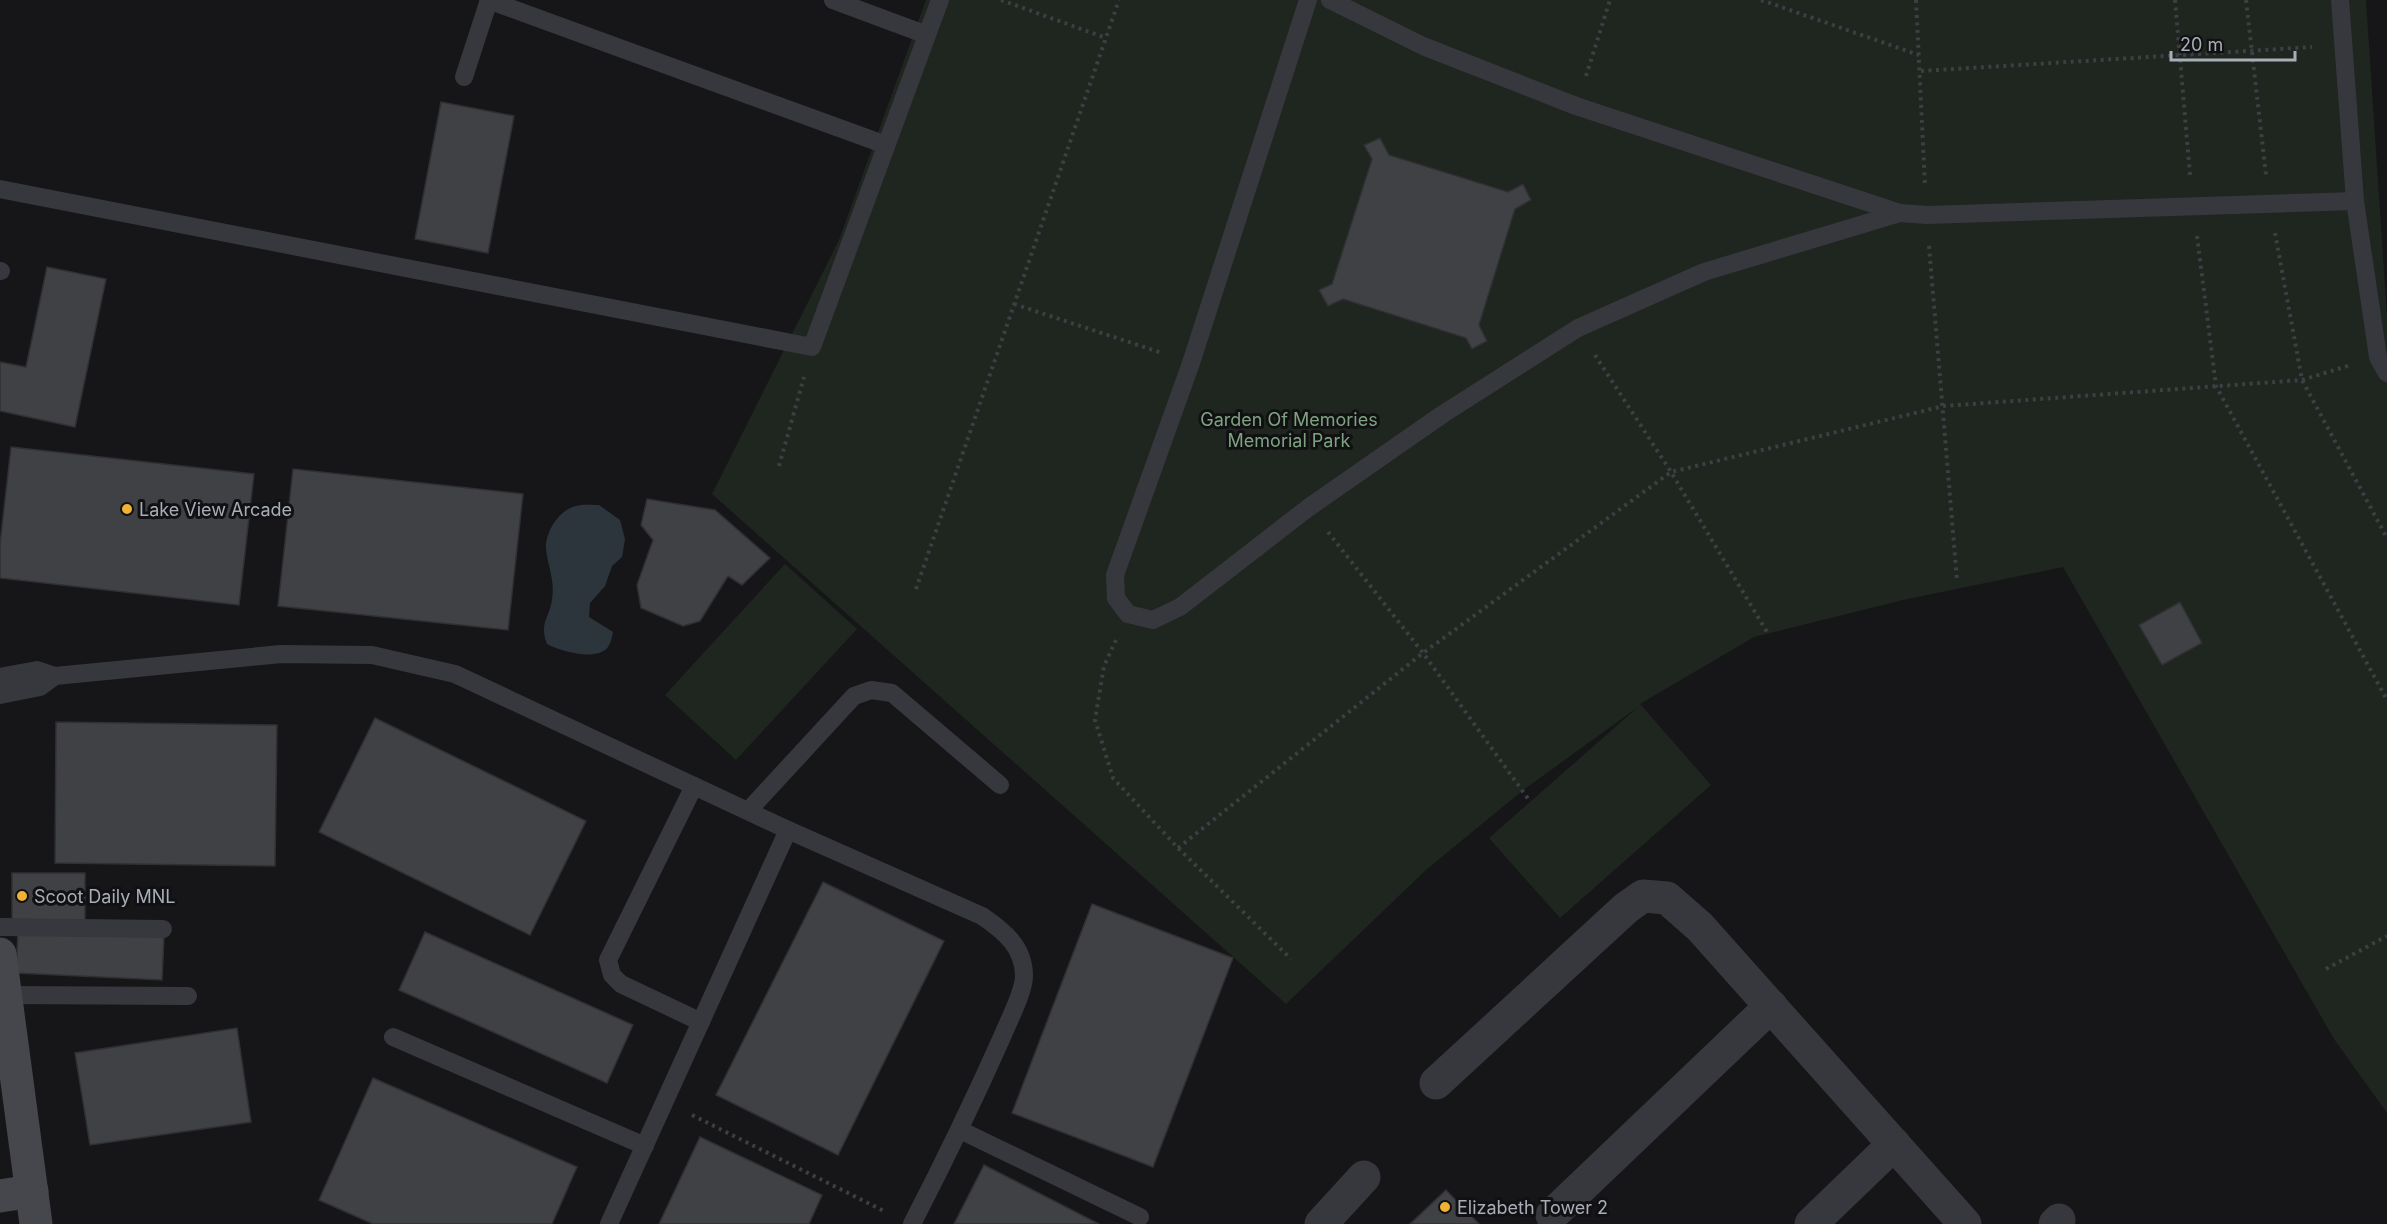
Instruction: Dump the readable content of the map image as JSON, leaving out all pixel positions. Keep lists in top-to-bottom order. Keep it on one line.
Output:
{"parks":["Garden Of Memories Memorial Park"],"places":["Lake View Arcade","Scoot Daily MNL","Elizabeth Tower 2"],"scale_bar":"20 m"}
